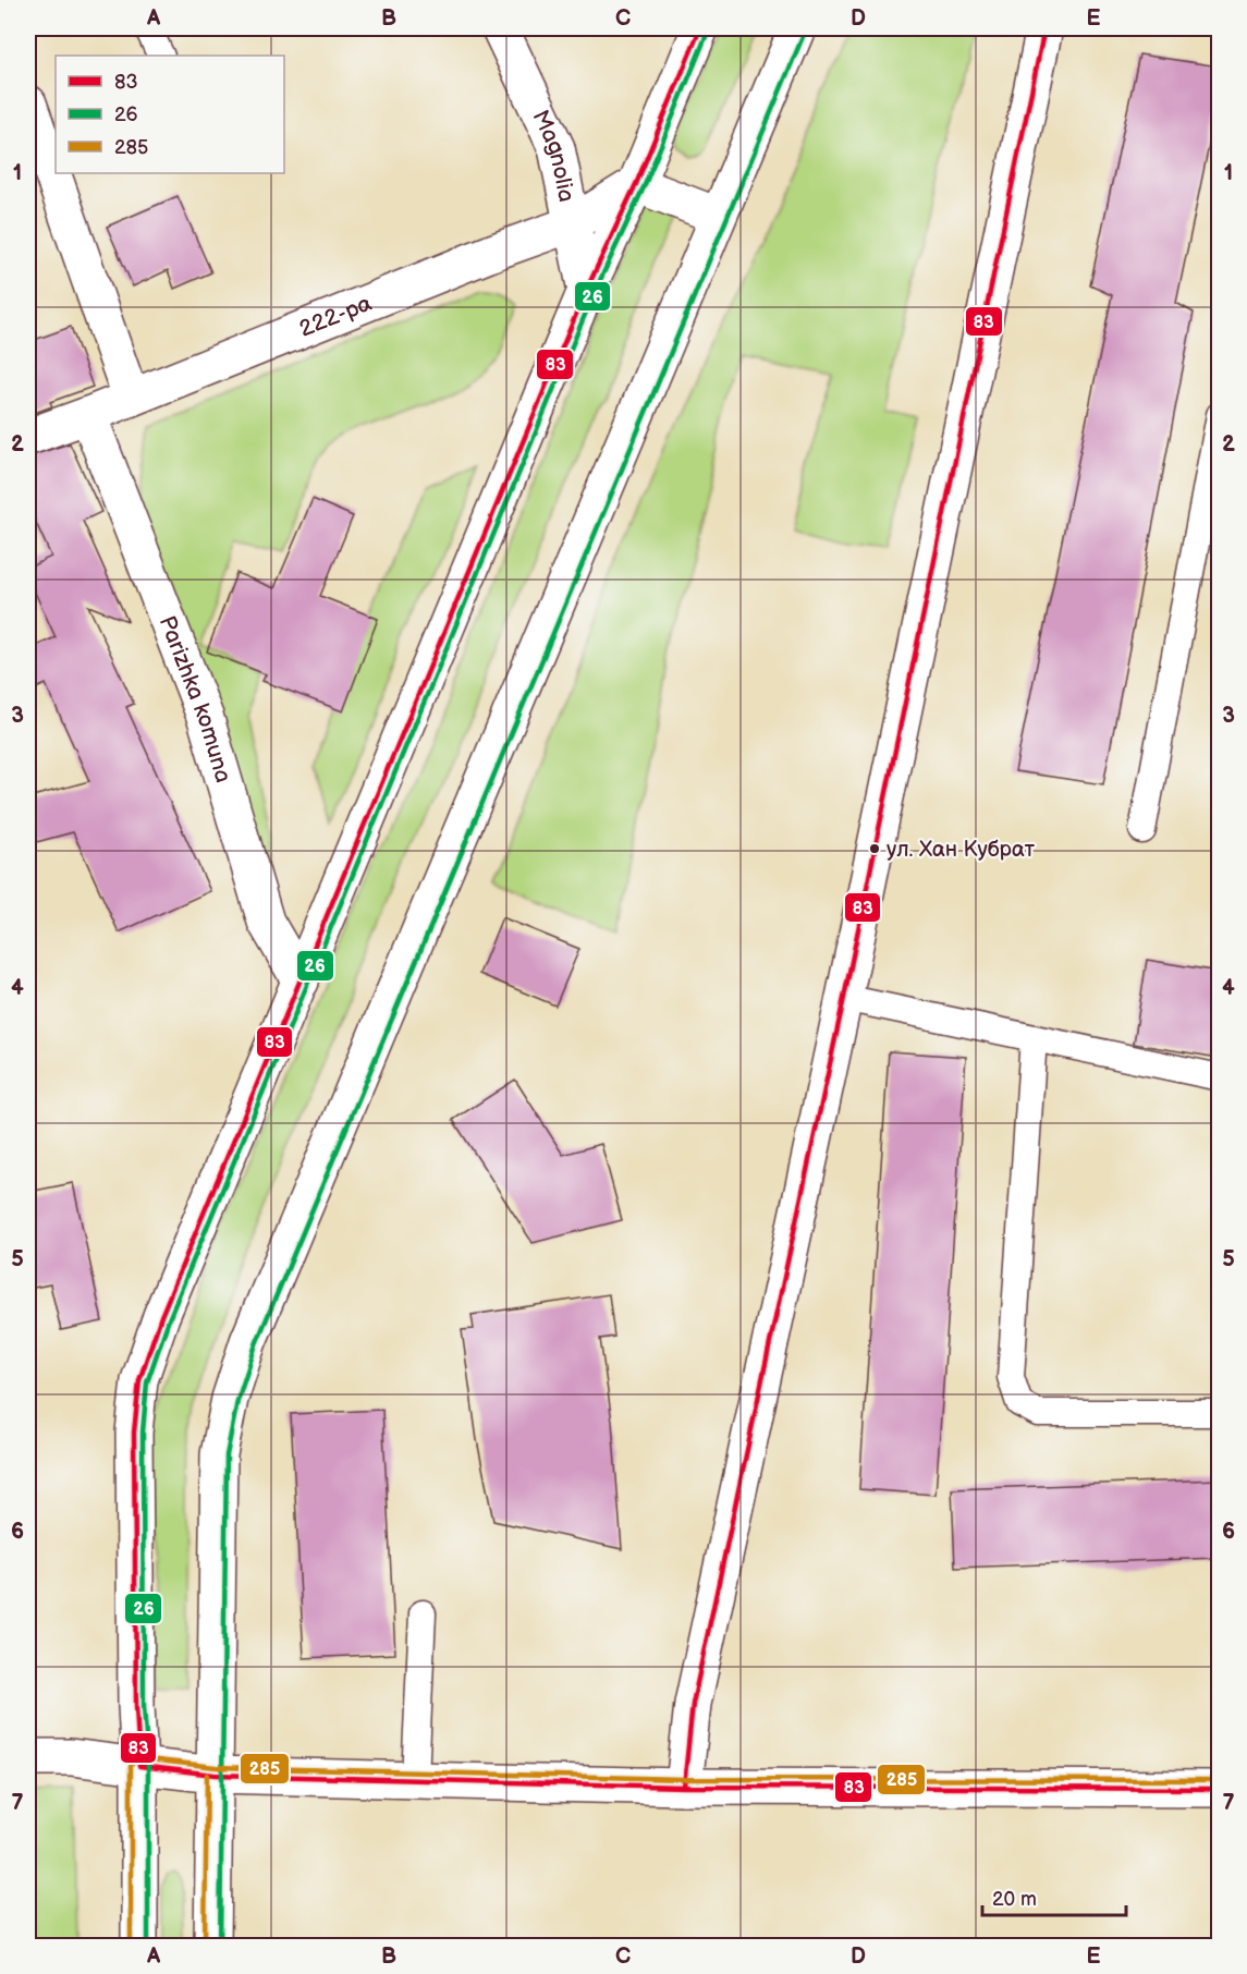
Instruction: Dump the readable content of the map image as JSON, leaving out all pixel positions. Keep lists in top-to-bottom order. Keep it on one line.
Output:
{"streets":{"street":["Magnolia","222-ра","Parizhka komuna"]},"crossings":[["Magnolia","222-ра"],["222-ра","Parizhka komuna"]],"places":["ул. Хан Кубрат"],"lines":["transit line 83","transit line 26","transit line 285"],"legend":["83","26","285"],"scale_bar":"20 m","grid":{"columns":["A","B","C","D","E"],"rows":["1","2","3","4","5","6","7"]}}
